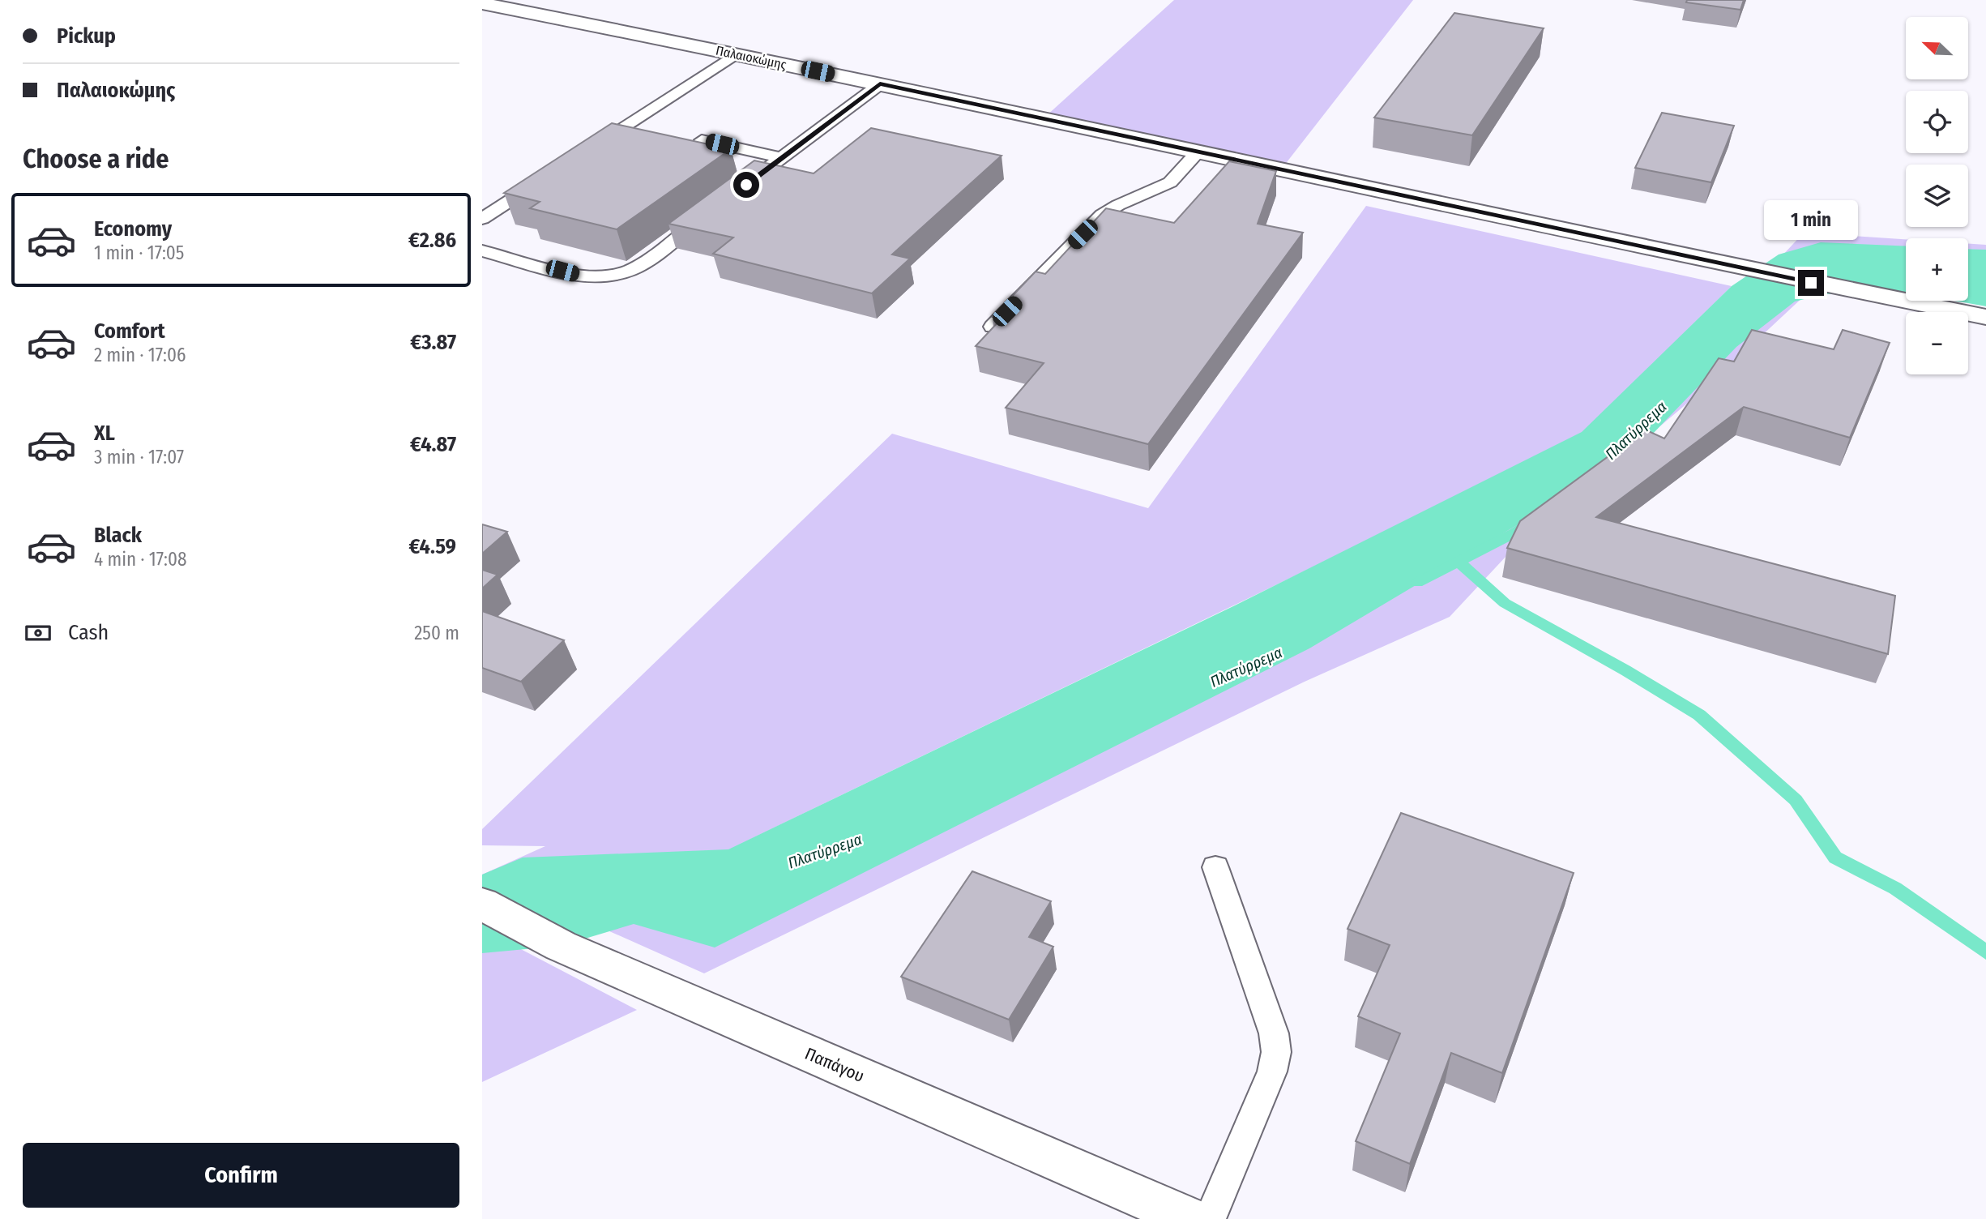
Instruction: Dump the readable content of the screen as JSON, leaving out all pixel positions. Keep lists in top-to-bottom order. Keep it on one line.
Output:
{"streets":{"street":["Παλαιοκώμης","Παπάγου"]},"water":["Πλατύρρεμα"],"north":"top left","page":{"banner":["Pickup","Παλαιοκώμης"],"map_buttons":["+","−"],"heading":"Choose a ride","list":[{"name":"Economy","note":"1 min · 17:05","value":"€2.86"},{"name":"Comfort","note":"2 min · 17:06","value":"€3.87"},{"name":"XL","note":"3 min · 17:07","value":"€4.87"},{"name":"Black","note":"4 min · 17:08","value":"€4.59"}],"bubble":"1 min","pay":["Cash","250 m"],"buttons":"Confirm"}}
